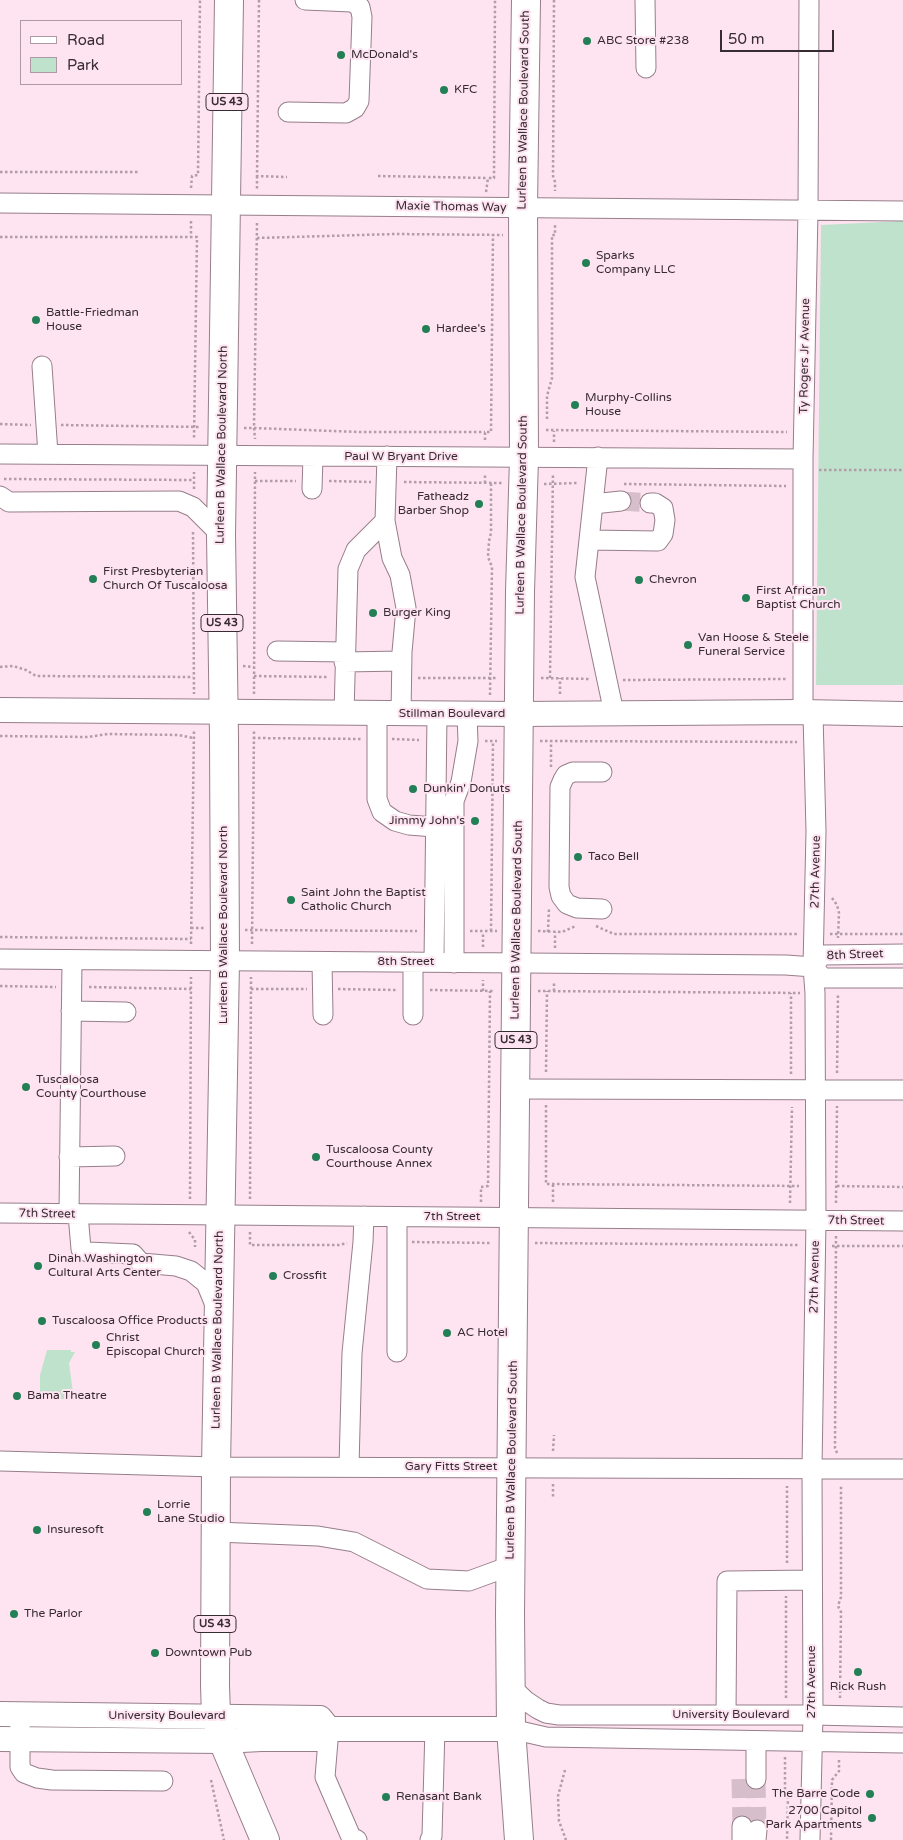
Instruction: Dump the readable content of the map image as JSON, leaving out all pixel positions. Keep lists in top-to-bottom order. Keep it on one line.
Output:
{"streets":{"highway":["US 43","Lurleen B Wallace Boulevard South","Lurleen B Wallace Boulevard North"],"main road":["Stillman Boulevard","University Boulevard"],"street":["Maxie Thomas Way","Ty Rogers Jr Avenue","Paul W Bryant Drive","27th Avenue","8th Street","7th Street","Gary Fitts Street"]},"crossings":[["Lurleen B Wallace Boulevard South","Maxie Thomas Way"],["Lurleen B Wallace Boulevard South","Paul W Bryant Drive"],["Lurleen B Wallace Boulevard South","Stillman Boulevard"],["Lurleen B Wallace Boulevard South","8th Street"],["Lurleen B Wallace Boulevard South","7th Street"],["Lurleen B Wallace Boulevard South","Gary Fitts Street"],["Lurleen B Wallace Boulevard South","University Boulevard"],["Maxie Thomas Way","Ty Rogers Jr Avenue"],["Maxie Thomas Way","Lurleen B Wallace Boulevard North"],["Ty Rogers Jr Avenue","Paul W Bryant Drive"],["Ty Rogers Jr Avenue","Stillman Boulevard"],["Ty Rogers Jr Avenue","27th Avenue"],["Lurleen B Wallace Boulevard North","Paul W Bryant Drive"],["Lurleen B Wallace Boulevard North","Stillman Boulevard"],["Lurleen B Wallace Boulevard North","8th Street"],["Lurleen B Wallace Boulevard North","7th Street"],["Lurleen B Wallace Boulevard North","Gary Fitts Street"],["Lurleen B Wallace Boulevard North","University Boulevard"],["Stillman Boulevard","27th Avenue"],["27th Avenue","8th Street"],["27th Avenue","7th Street"],["27th Avenue","Gary Fitts Street"],["27th Avenue","University Boulevard"]],"places":["ABC Store #238","McDonald's","KFC","Sparks Company LLC","Battle-Friedman House","Hardee's","Murphy-Collins House","Fatheadz Barber Shop","First Presbyterian Church Of Tuscaloosa","Chevron","First African Baptist Church","Burger King","Van Hoose & Steele Funeral Service","Dunkin' Donuts","Jimmy John's","Taco Bell","Saint John the Baptist Catholic Church","Tuscaloosa County Courthouse","Tuscaloosa County Courthouse Annex","Dinah Washington Cultural Arts Center","Crossfit","Tuscaloosa Office Products","AC Hotel","Christ Episcopal Church","Bama Theatre","Lorrie Lane Studio","Insuresoft","The Parlor","Downtown Pub","Rick Rush","The Barre Code","Renasant Bank","2700 Capitol Park Apartments"],"legend":["Road","Park"],"scale_bar":"50 m"}
